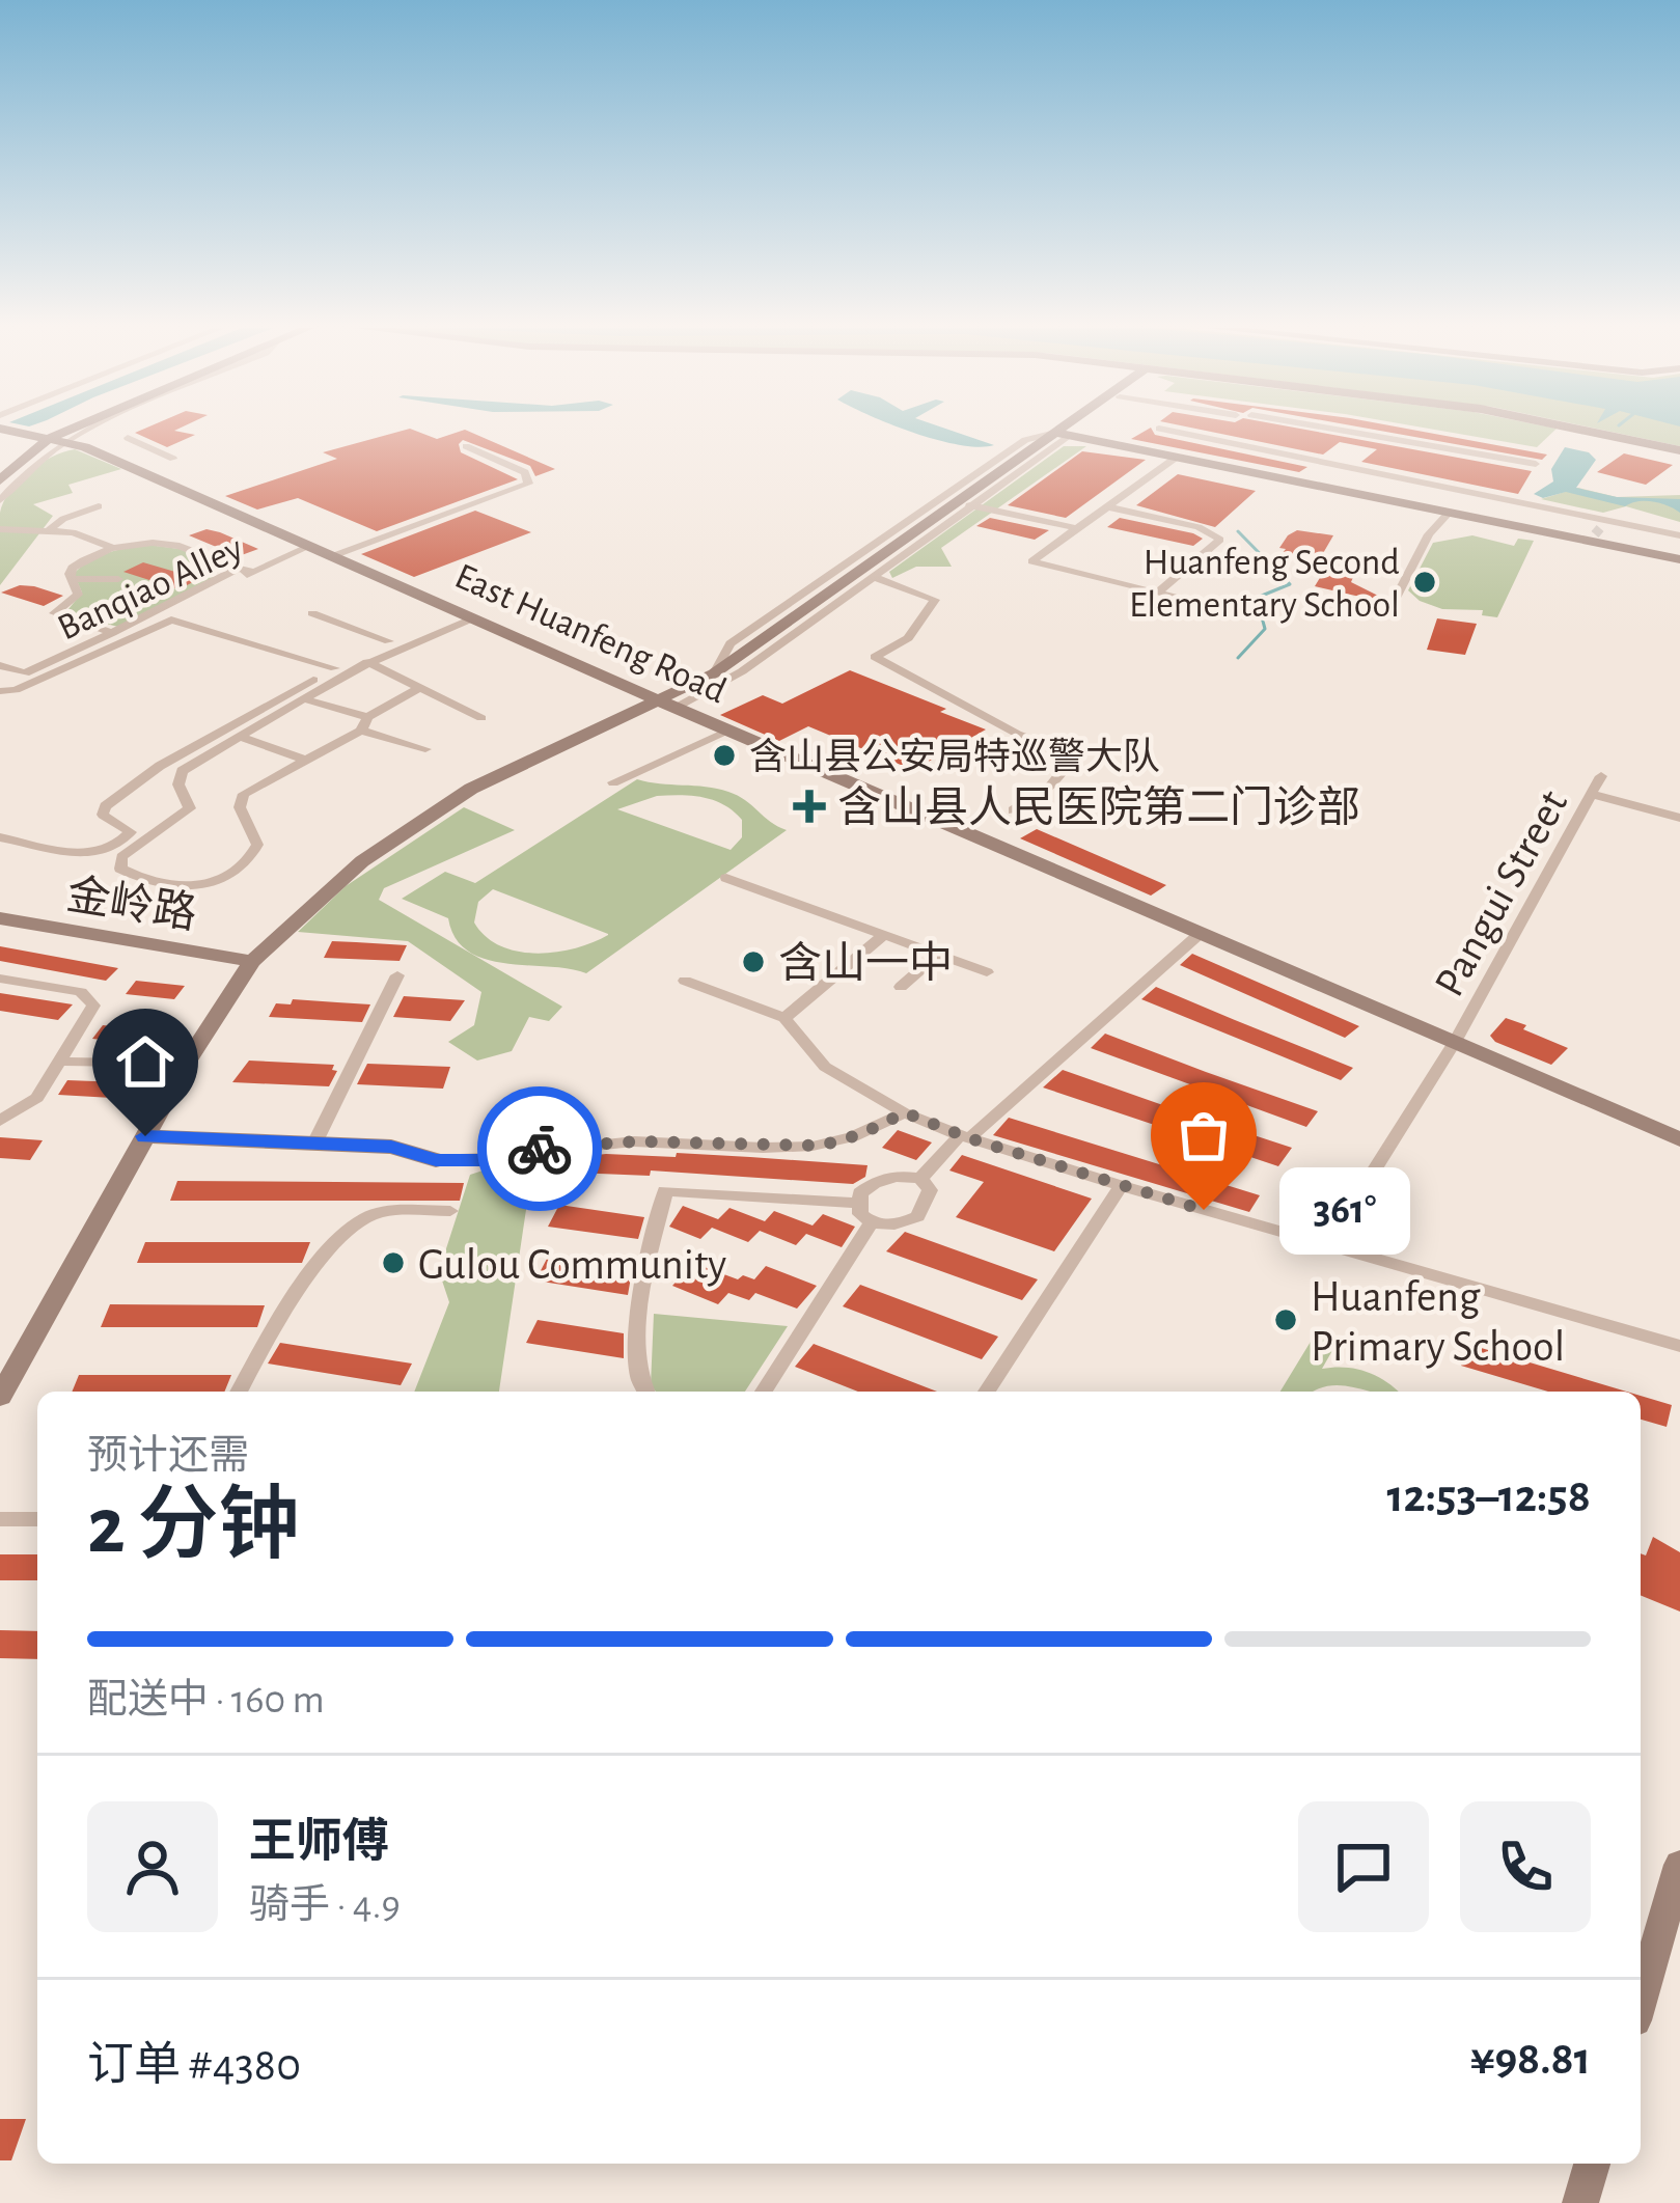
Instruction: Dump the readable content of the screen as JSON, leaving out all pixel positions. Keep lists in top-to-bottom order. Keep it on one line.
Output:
{"streets":{"main road":["East Huanfeng Road","金岭路"],"street":["Banqiao Alley","Pangui Street"]},"crossings":[["Banqiao Alley","East Huanfeng Road"],["East Huanfeng Road","Pangui Street"]],"places":{"other":["Huanfeng Second Elementary School","含山县公安局特巡警大队","含山一中","361°","Gulou Community","Huanfeng Primary School"],"health":["含山县人民医院第二门诊部"]},"page":{"bubble":"361°","heading":["2 分钟","预计还需","12:53–12:58"],"panel":["王师傅","骑手 · 4.9","订单 #4380","¥98.81"],"bar":"配送中 · 160 m"}}
